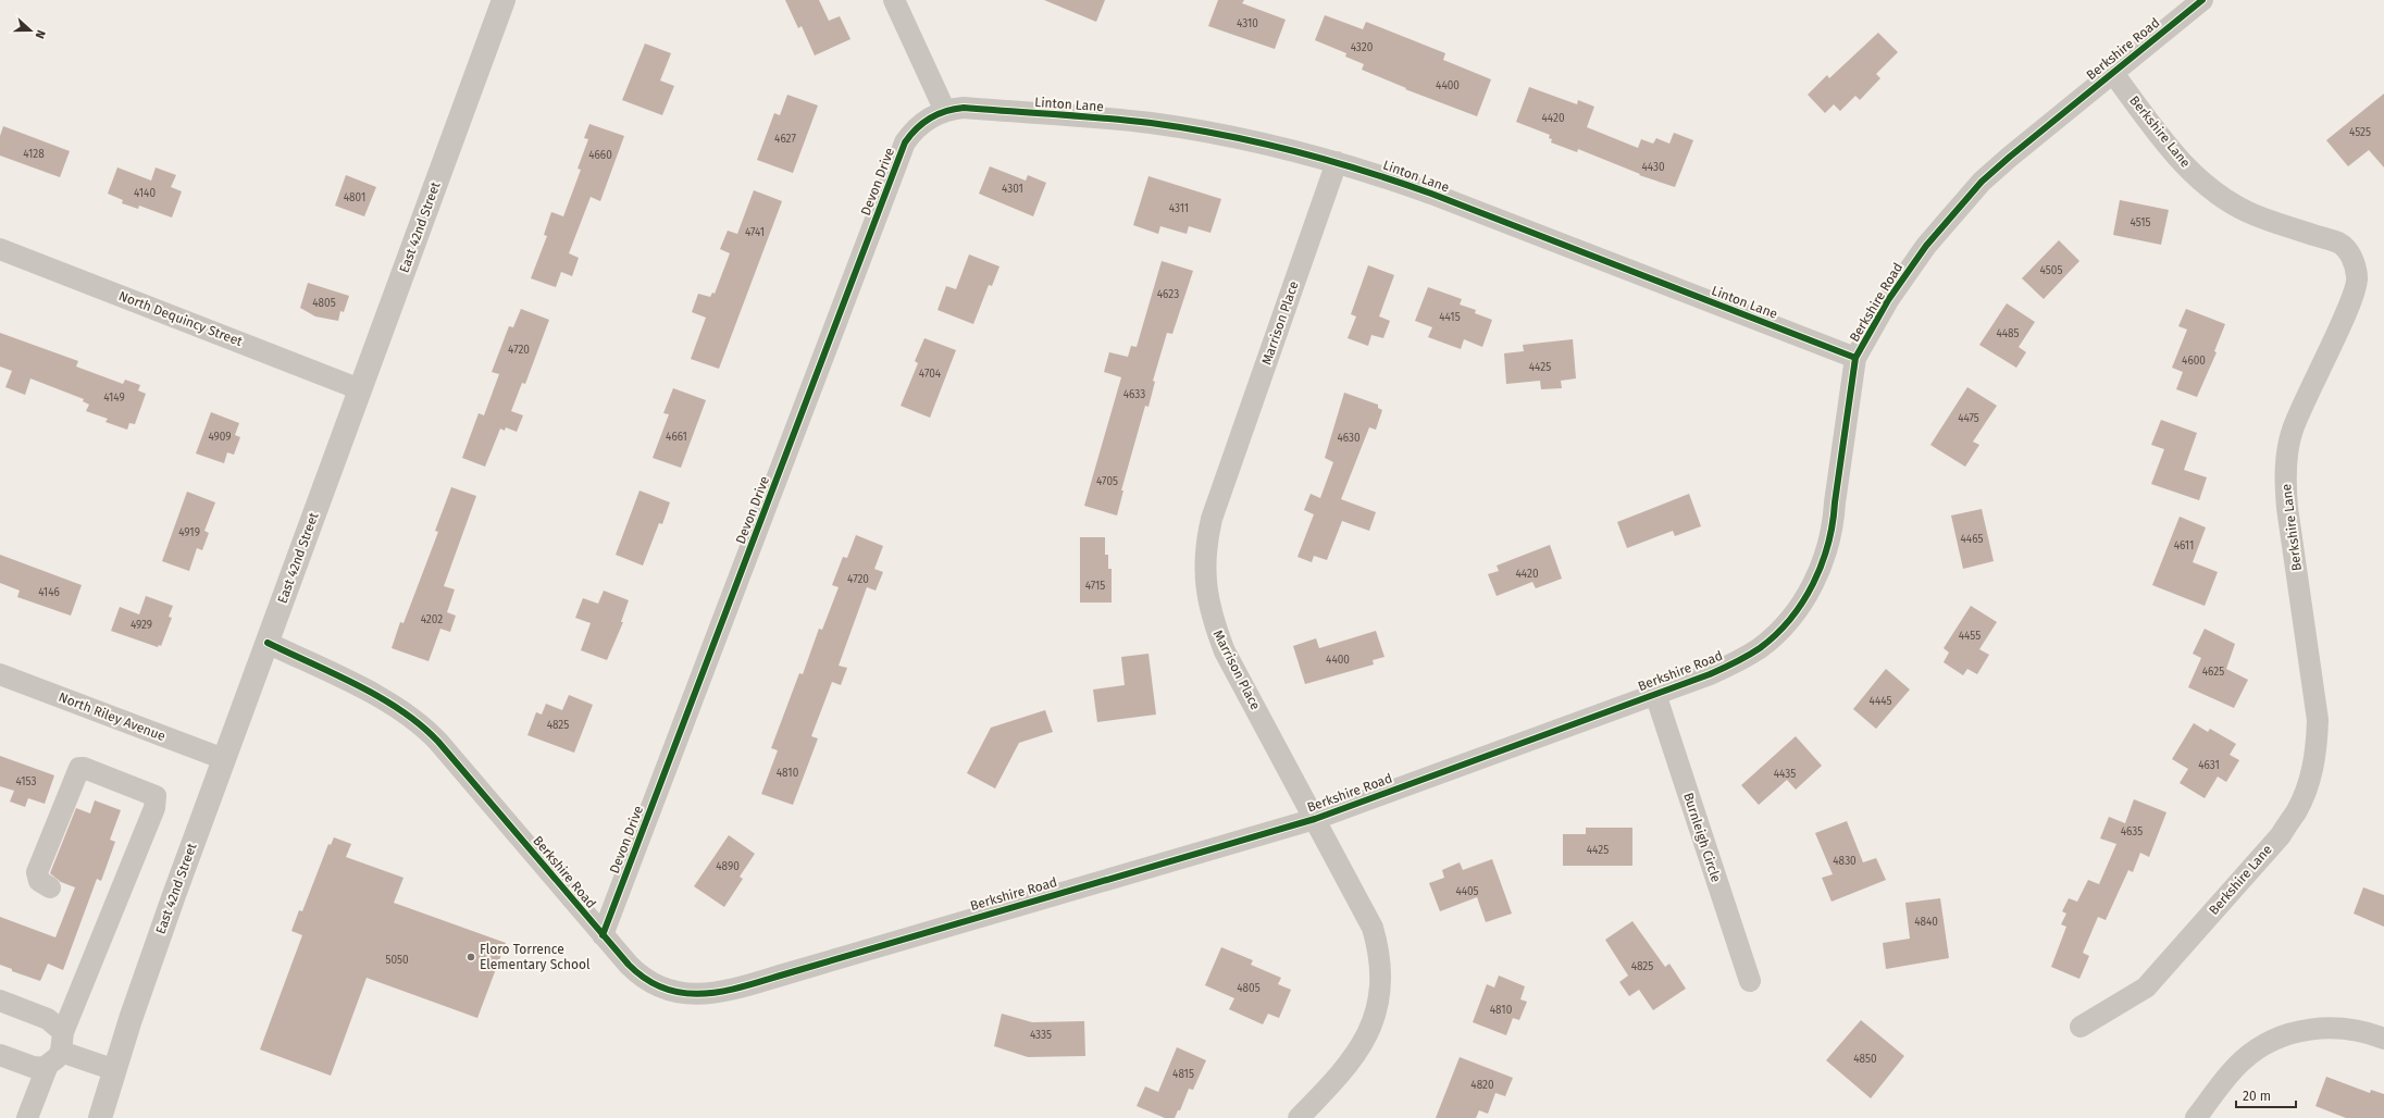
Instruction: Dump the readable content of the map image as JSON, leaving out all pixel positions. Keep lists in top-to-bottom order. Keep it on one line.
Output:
{"streets":{"street":["Berkshire Road","Linton Lane","Berkshire Lane","Devon Drive","East 42nd Street","North Dequincy Street","Marrison Place","North Riley Avenue","Burnleigh Circle"]},"crossings":[["Berkshire Road","Linton Lane"],["Berkshire Road","Berkshire Lane"],["Berkshire Road","Devon Drive"],["Berkshire Road","East 42nd Street"],["Berkshire Road","Marrison Place"],["Berkshire Road","Burnleigh Circle"],["Linton Lane","Devon Drive"],["Linton Lane","Marrison Place"],["East 42nd Street","North Dequincy Street"],["East 42nd Street","North Riley Avenue"]],"places":["Floro Torrence Elementary School"],"house_numbers":["4310","4320","4400","4420","4525","4627","4128","4660","4430","4301","4140","4801","4311","4515","4741","4505","4623","4805","4415","4485","4720","4600","4425","4704","4633","4149","4475","4909","4661","4630","4705","4919","4465","4611","4420","4720","4715","4146","4202","4929","4455","4400","4625","4445","4825","4631","4810","4435","4153","4635","4425","4830","4890","4405","4840","5050","4825","4805","4810","4335","4850","4815","4820"],"scale_bar":"20 m","north":"right"}
